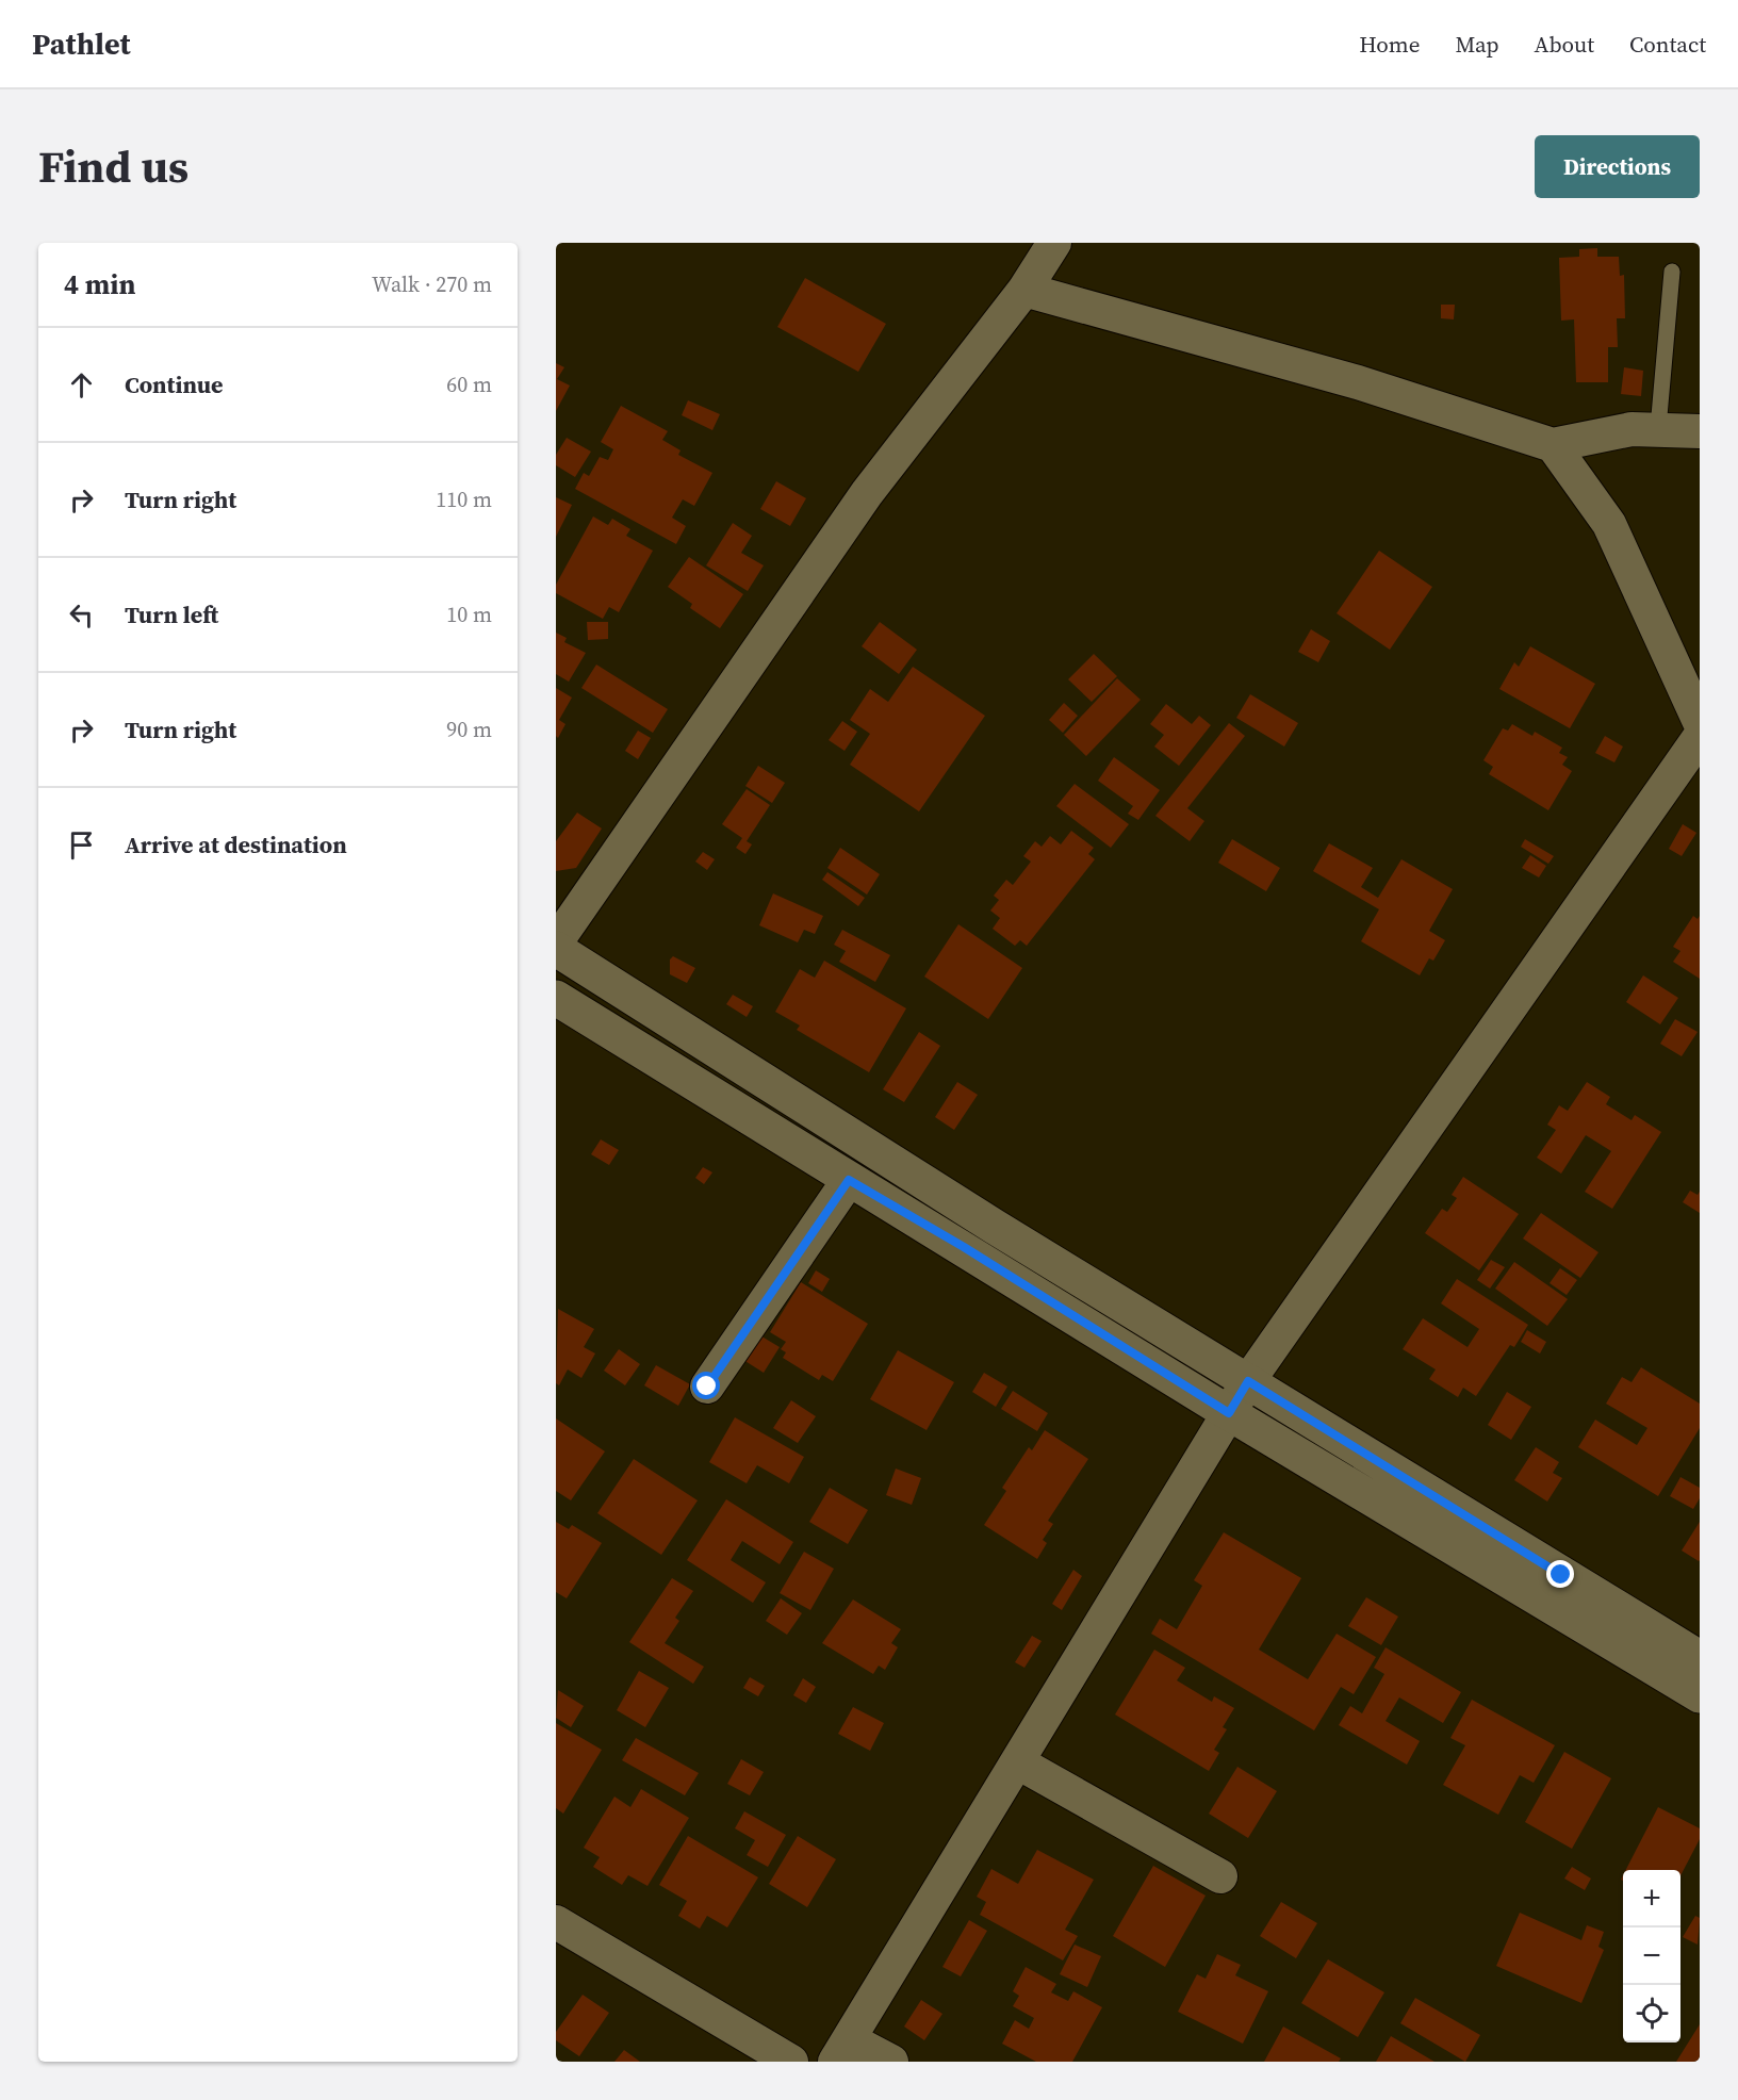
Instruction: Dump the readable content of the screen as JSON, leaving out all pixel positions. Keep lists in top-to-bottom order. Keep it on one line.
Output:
{"page":{"header":"Pathlet","nav":["Home","Map","About","Contact"],"title":"Find us","buttons":"Directions","heading":["4 min","Walk · 270 m"],"list":[["Continue","60 m"],["Turn right","110 m"],["Turn left","10 m"],["Turn right","90 m"],"Arrive at destination"],"map_buttons":["+","−"]}}
